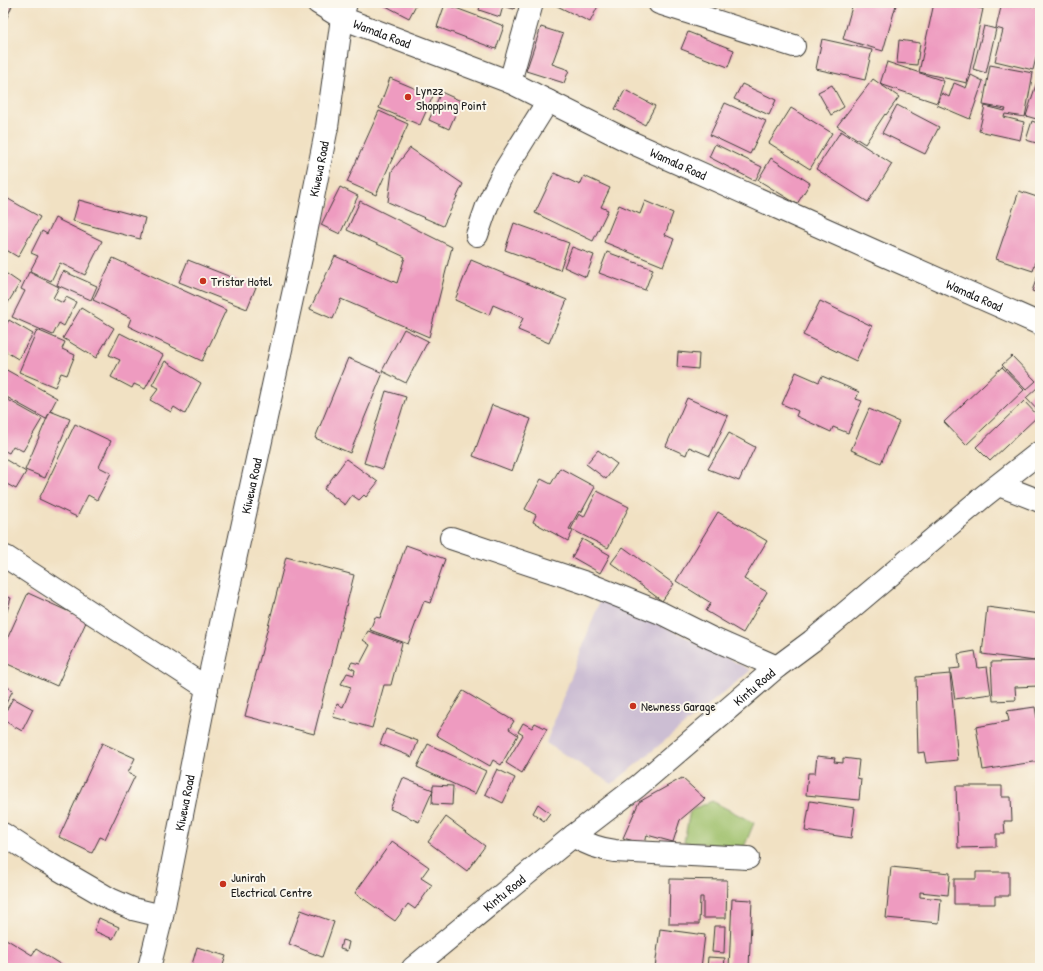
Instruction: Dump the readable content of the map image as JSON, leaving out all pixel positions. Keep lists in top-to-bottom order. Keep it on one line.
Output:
{"streets":{"street":["Wamala Road","Kiwewa Road","Kintu Road"]},"crossings":[["Wamala Road","Kiwewa Road"]],"places":["Lynzz Shopping Point","Tristar Hotel","Newness Garage","Junirah Electrical Centre"]}
